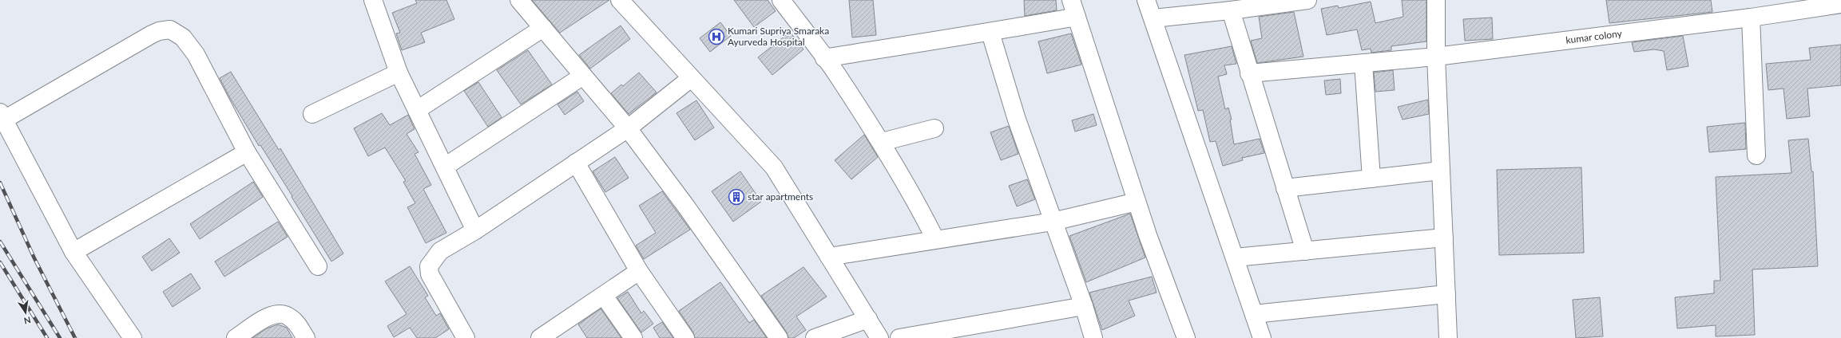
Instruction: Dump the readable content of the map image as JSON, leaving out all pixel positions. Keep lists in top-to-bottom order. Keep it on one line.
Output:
{"streets":{"street":["kumar colony"]},"places":{"hospital":["Kumari Supriya Smaraka Ayurveda Hospital"],"building":["star apartments"]},"north":"bottom"}
